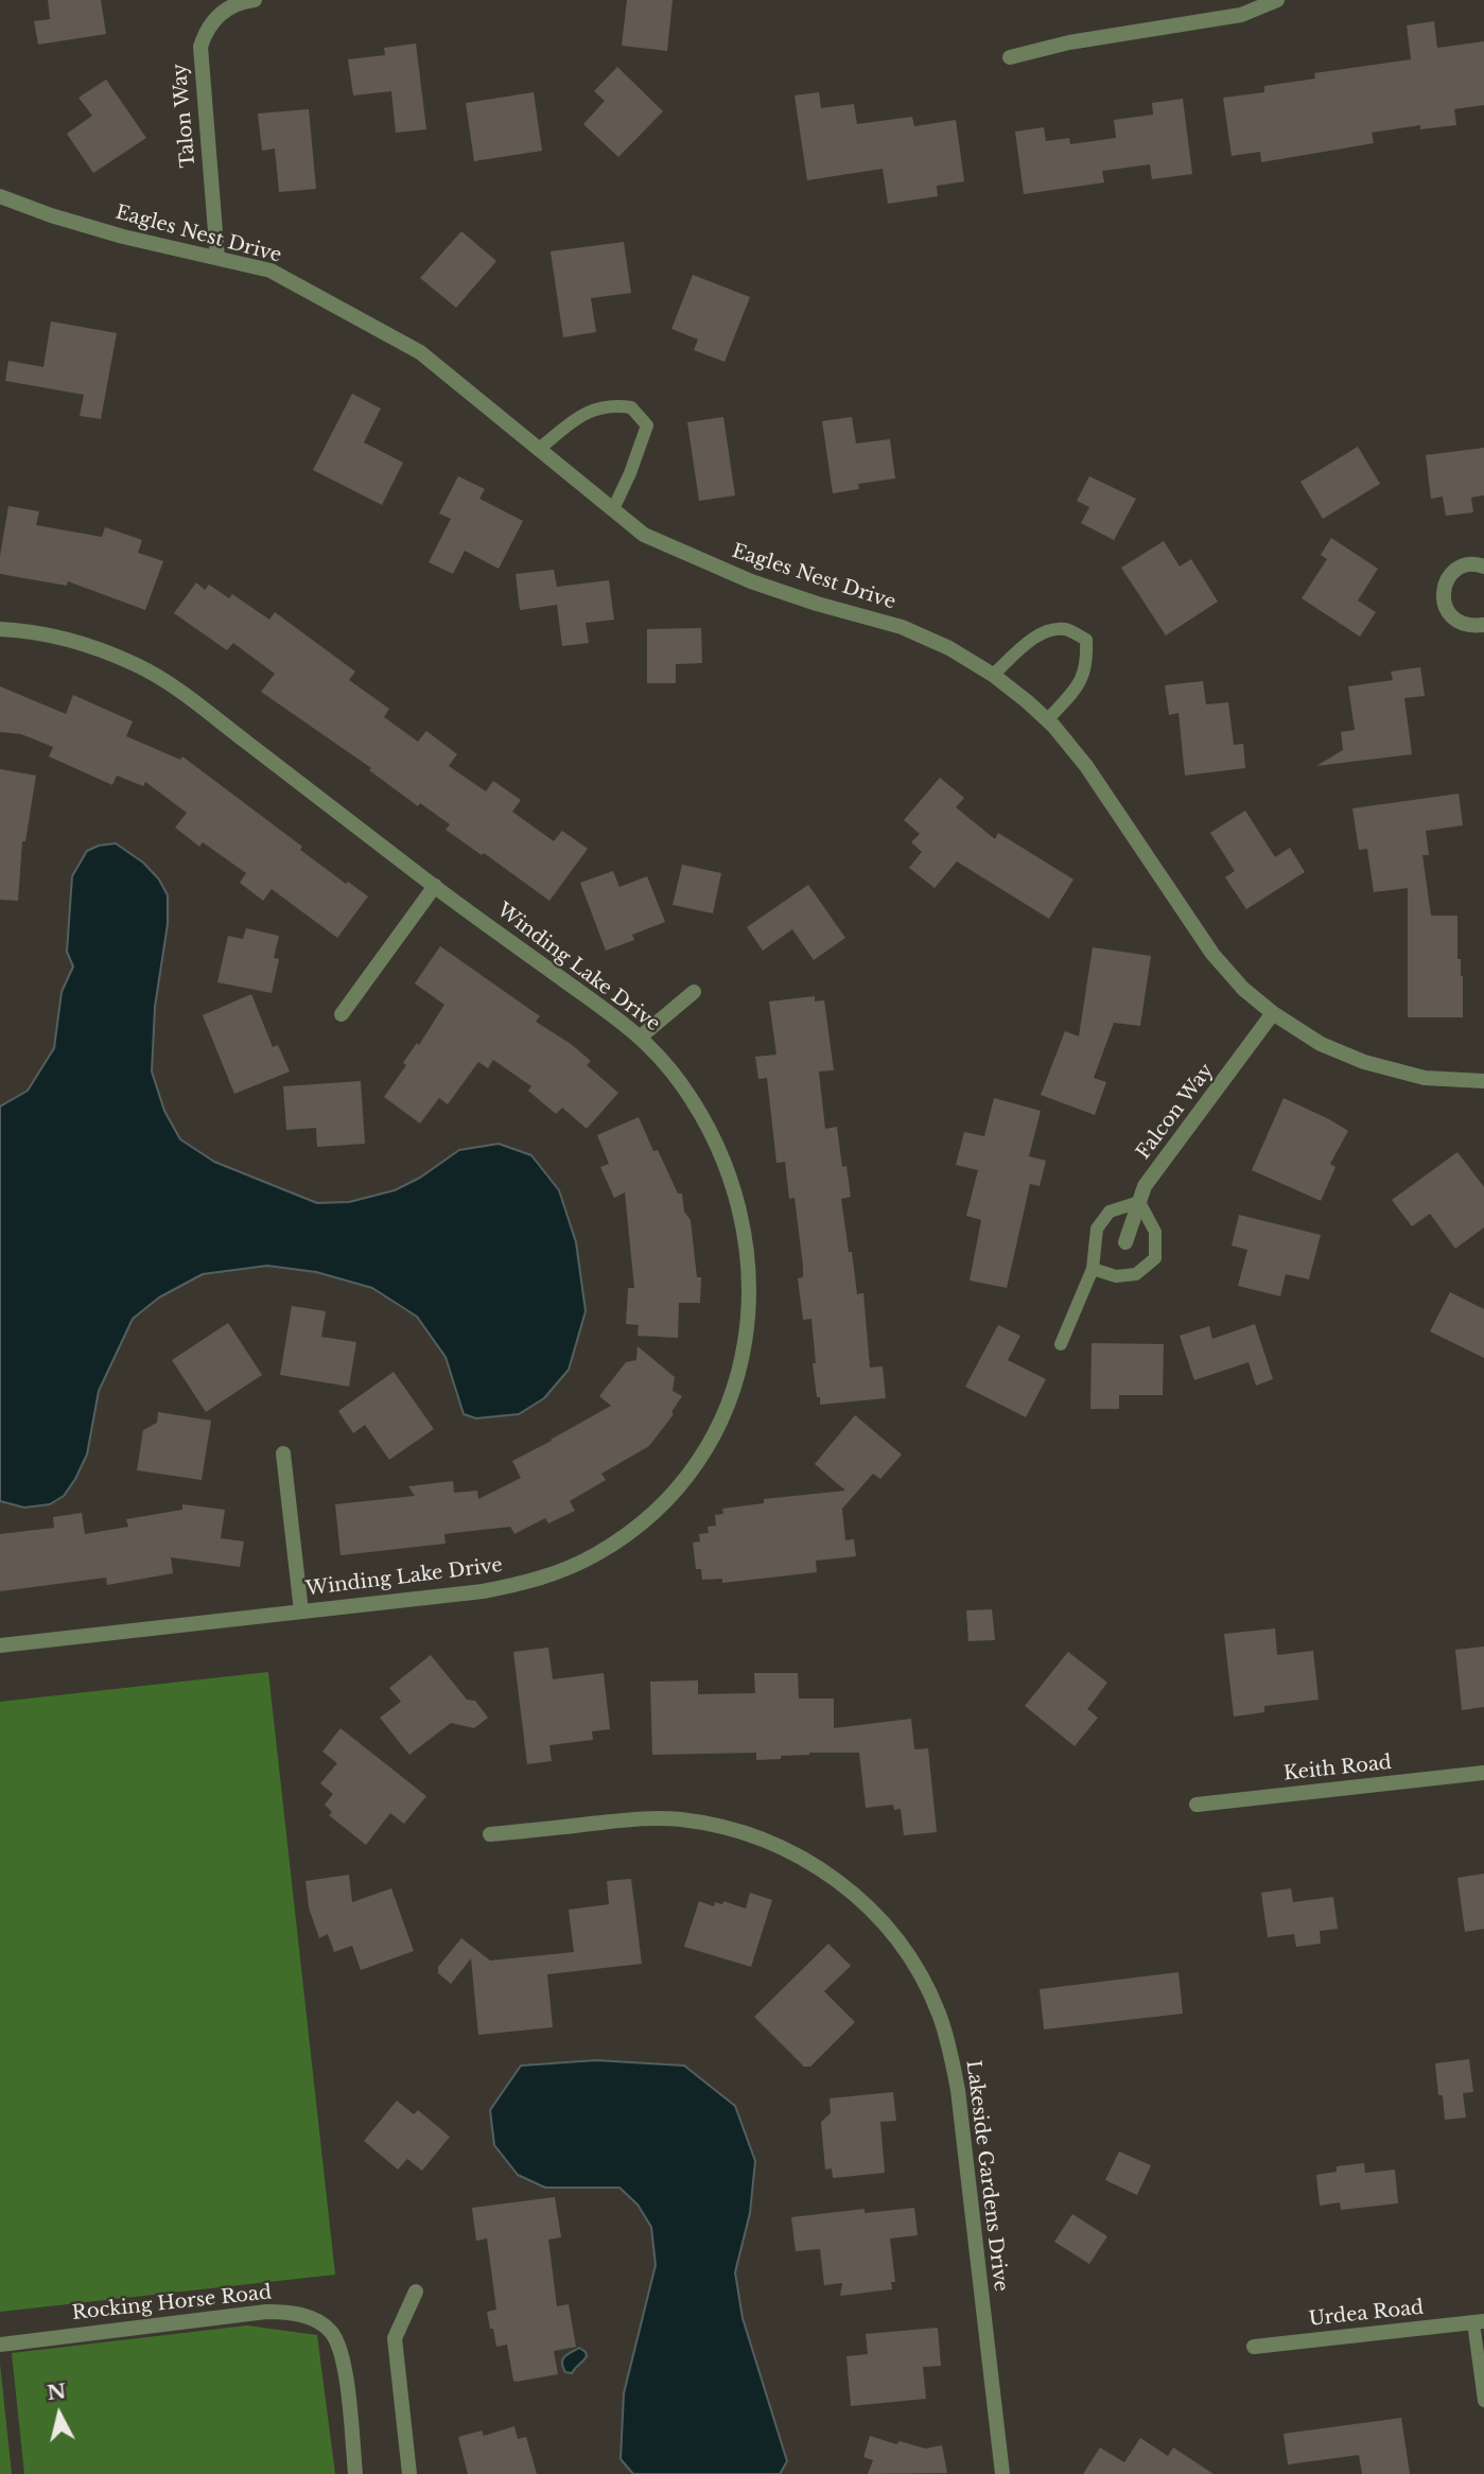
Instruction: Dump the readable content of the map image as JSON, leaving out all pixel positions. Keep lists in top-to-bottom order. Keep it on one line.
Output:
{"streets":{"street":["Talon Way","Eagles Nest Drive","Winding Lake Drive","Falcon Way","Keith Road","Lakeside Gardens Drive","Rocking Horse Road","Urdea Road"]},"crossings":[["Talon Way","Eagles Nest Drive"],["Eagles Nest Drive","Falcon Way"]],"north":"top"}
